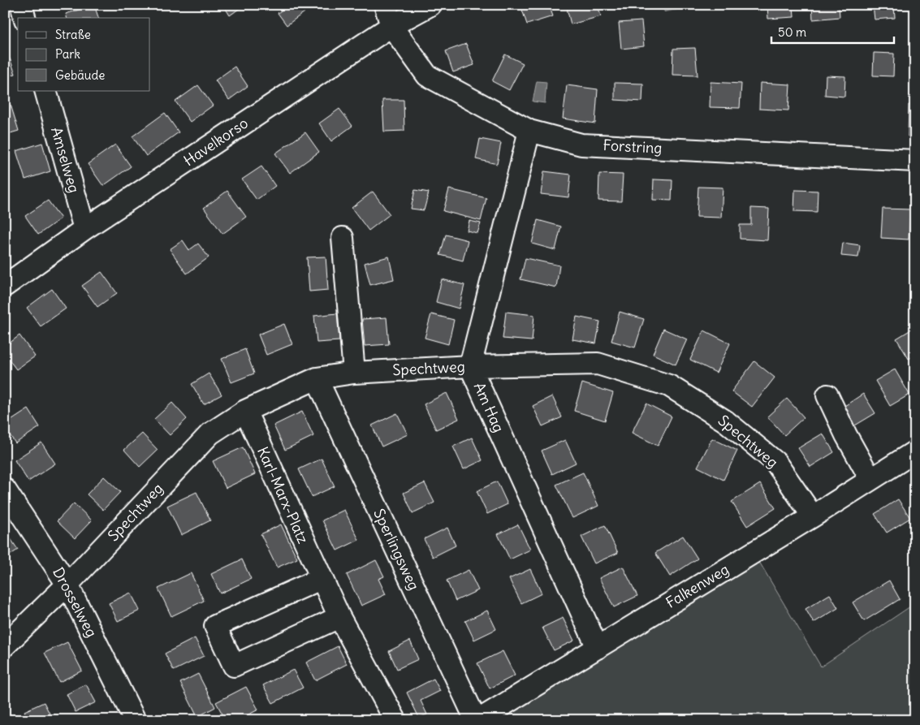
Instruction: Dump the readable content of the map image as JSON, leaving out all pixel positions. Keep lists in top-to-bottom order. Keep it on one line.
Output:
{"streets":{"street":["Havelkorso","Forstring","Amselweg","Spechtweg","Am Hag","Karl-Marx-Platz","Sperlingsweg","Falkenweg","Drosselweg"]},"crossings":[["Havelkorso","Forstring"],["Havelkorso","Amselweg"],["Forstring","Am Hag"],["Spechtweg","Am Hag"],["Spechtweg","Karl-Marx-Platz"],["Spechtweg","Sperlingsweg"],["Spechtweg","Falkenweg"],["Spechtweg","Drosselweg"],["Am Hag","Falkenweg"],["Sperlingsweg","Falkenweg"]],"legend":["Straße","Park","Gebäude"],"scale_bar":"50 m"}
